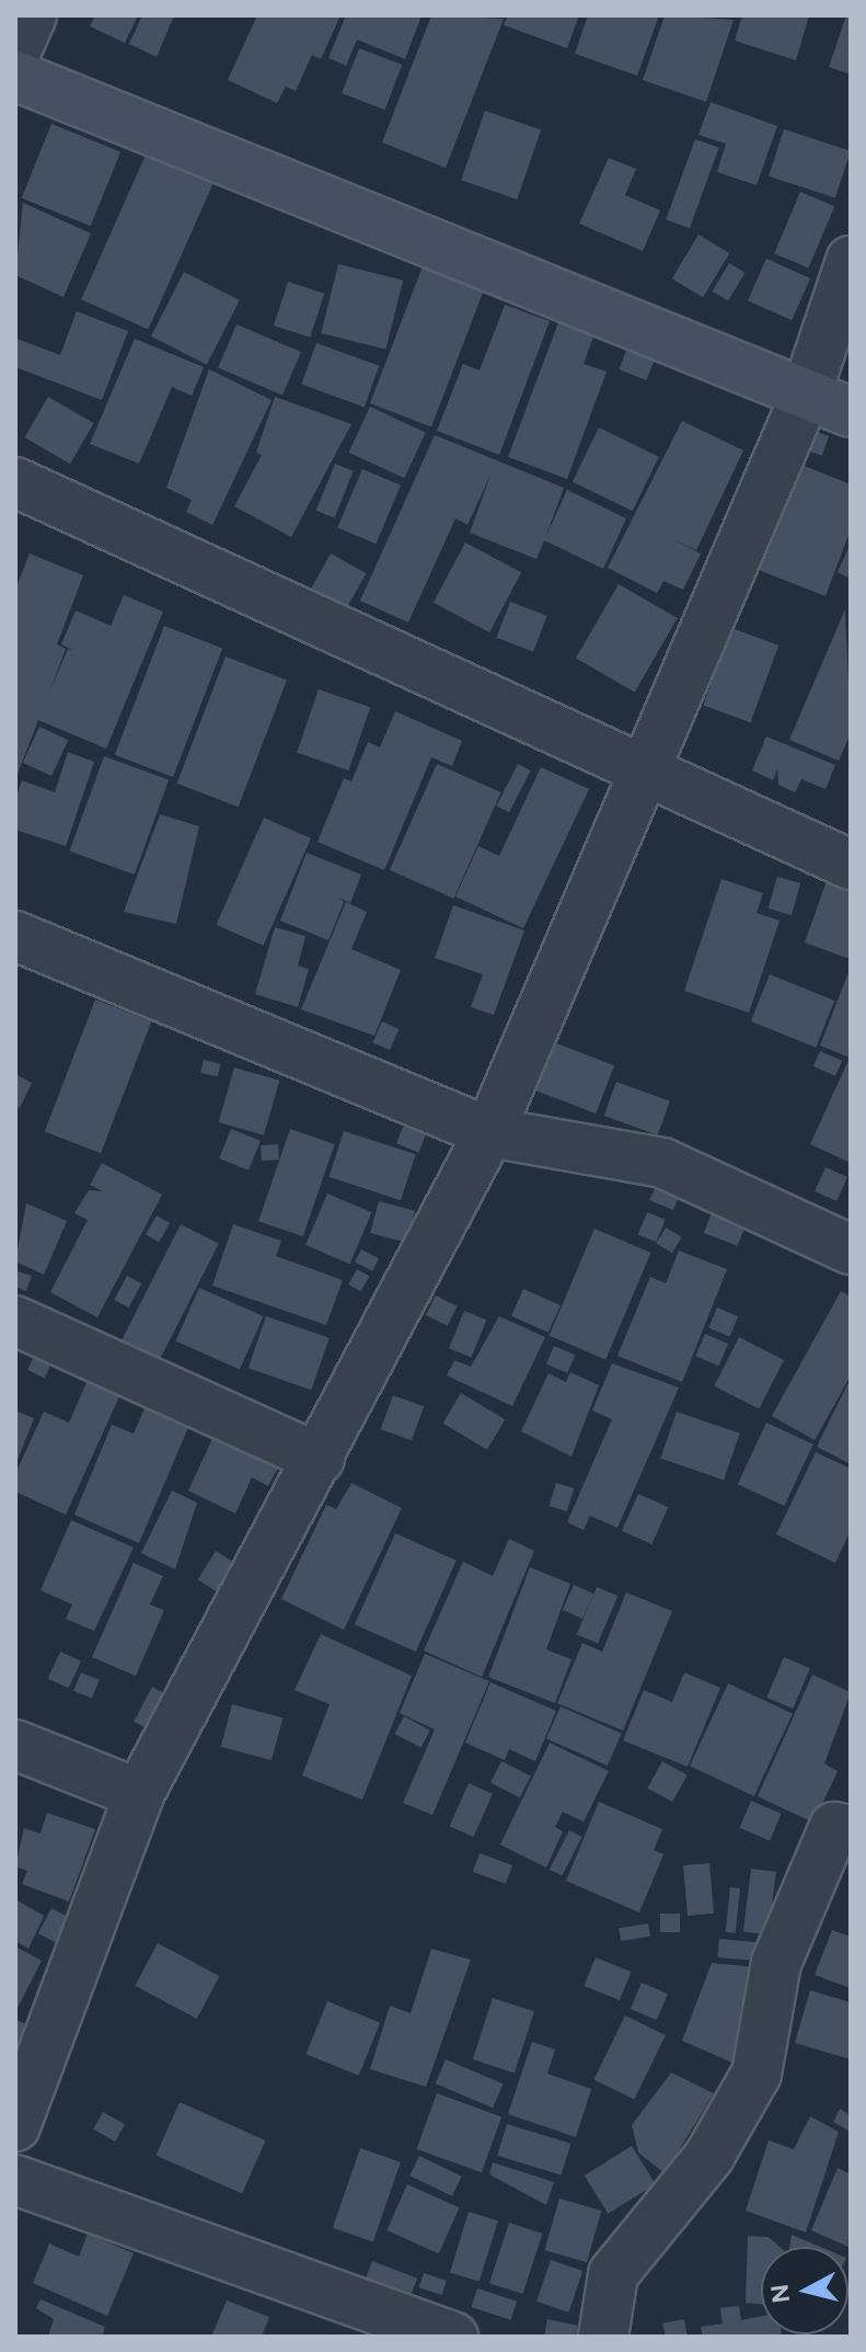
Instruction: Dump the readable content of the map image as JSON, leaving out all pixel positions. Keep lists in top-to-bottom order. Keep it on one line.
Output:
{"north":"left"}
